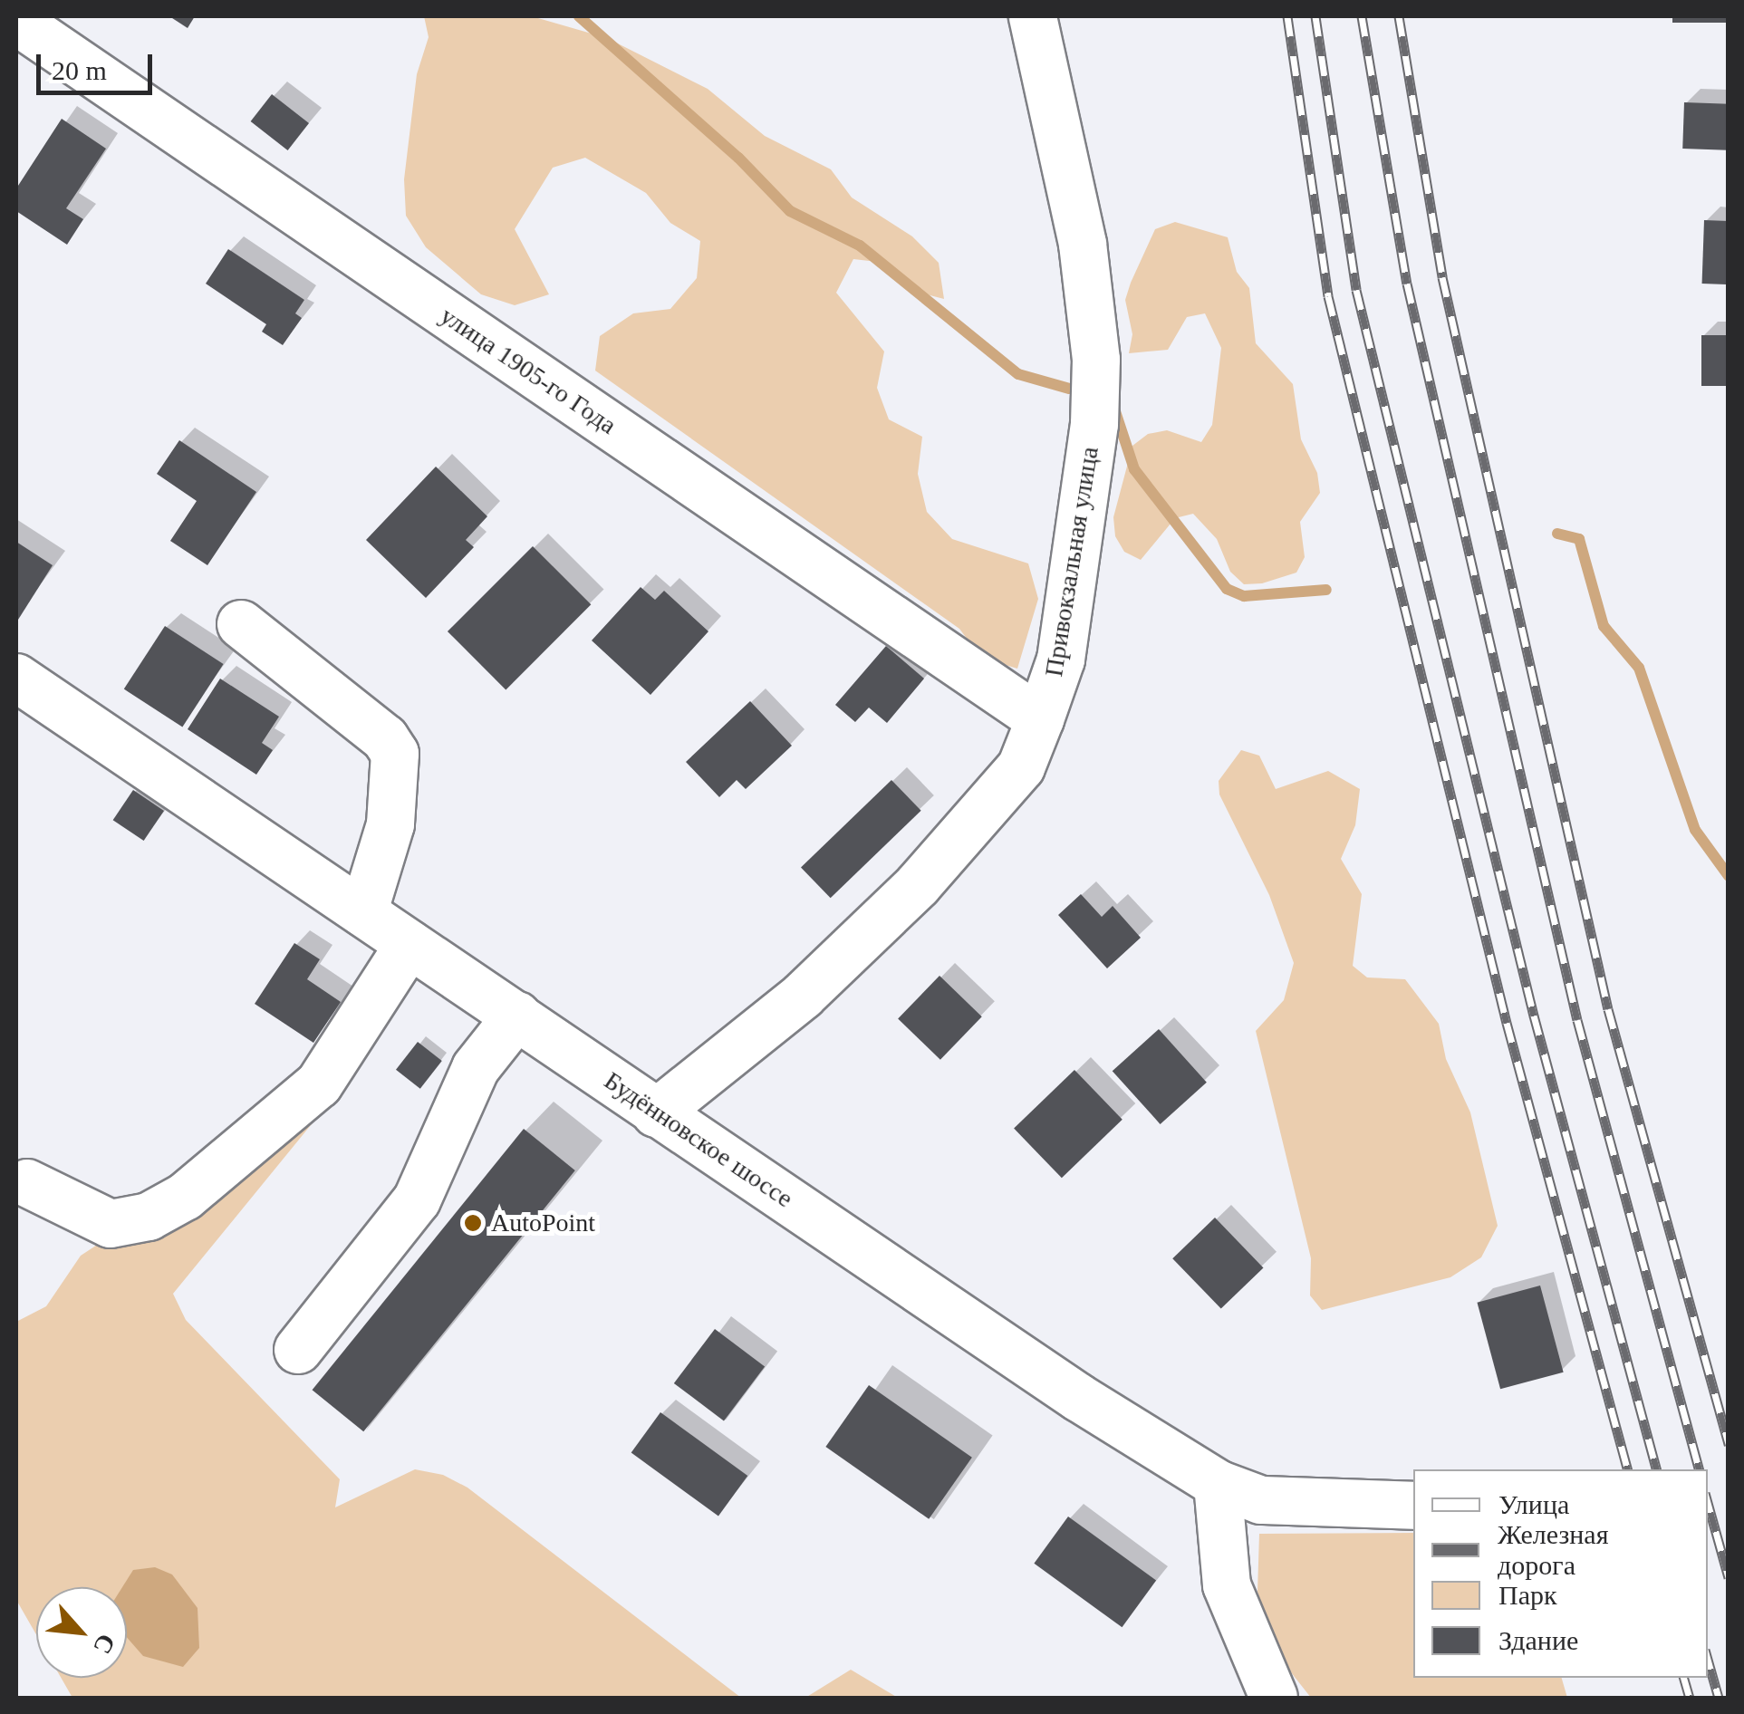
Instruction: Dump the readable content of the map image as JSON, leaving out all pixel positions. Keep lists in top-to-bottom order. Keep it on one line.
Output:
{"streets":{"street":["улица 1905-го Года","Привокзальная улица","Будённовское шоссе"]},"crossings":[["улица 1905-го Года","Привокзальная улица"],["Привокзальная улица","Будённовское шоссе"]],"places":["AutoPoint"],"legend":["Улица","Железная дорога","Парк","Здание"],"scale_bar":"20 m","north":"bottom right"}
